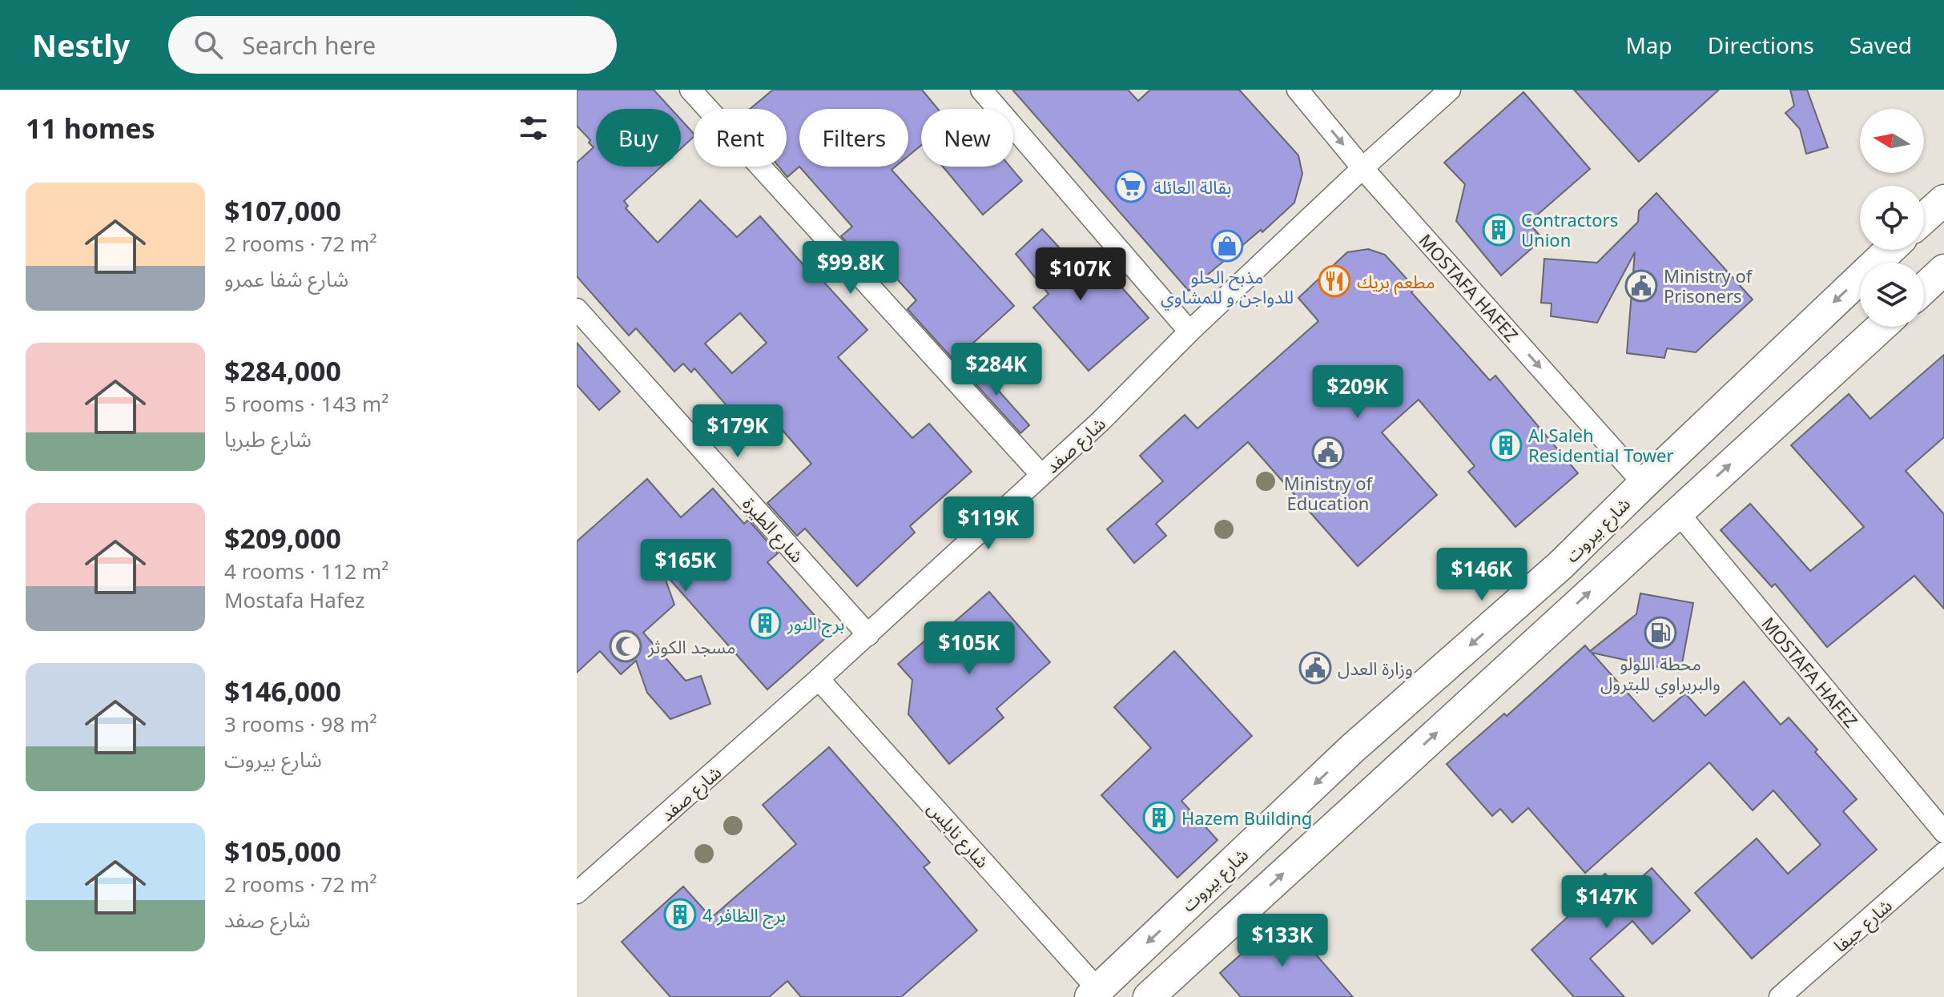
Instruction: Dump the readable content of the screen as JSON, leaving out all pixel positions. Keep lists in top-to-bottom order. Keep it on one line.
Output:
{"streets":{"main road":["شارع بيروت"],"street":["MOSTAFA HAFEZ","شارع صفد","شارع الطيرة","شارع نابلس","شارع حيفا"]},"crossings":[["MOSTAFA HAFEZ","شارع صفد"],["MOSTAFA HAFEZ","شارع بيروت"],["شارع صفد","شارع الطيرة"],["شارع صفد","شارع نابلس"],["شارع بيروت","شارع نابلس"]],"one_way":["MOSTAFA HAFEZ"],"places":{"supermarket":["بقالة العائلة"],"building":["Contractors Union","Al Saleh Residential Tower","برج النور","Hazem Building","برج الظافر 4"],"shop":["مذبح الحلو للدواجن و للمشاوي"],"restaurant":["مطعم بريك"],"public building":["Ministry of Prisoners","Ministry of Education","وزارة العدل"],"fuel station":["محطة اللولو والبربراوي للبترول"],"mosque":["مسجد الكوثر"]},"north":"left","page":{"header":"Nestly","search":"Search here","nav":["Map","Directions","Saved"],"heading":"11 homes","chip":["Buy","Rent","Filters","New"],"list":[{"name":"$107,000","note":"2 rooms · 72 m² · شارع شفا عمرو"},{"name":"$284,000","note":"5 rooms · 143 m² · شارع طبريا"},{"name":"$209,000","note":"4 rooms · 112 m² · Mostafa Hafez"},{"name":"$146,000","note":"3 rooms · 98 m² · شارع بيروت"},{"name":"$105,000","note":"2 rooms · 72 m² · شارع صفد"}],"price":["$99.8K","$107K","$284K","$209K","$179K","$119K","$165K","$146K","$105K","$147K","$133K"]}}
